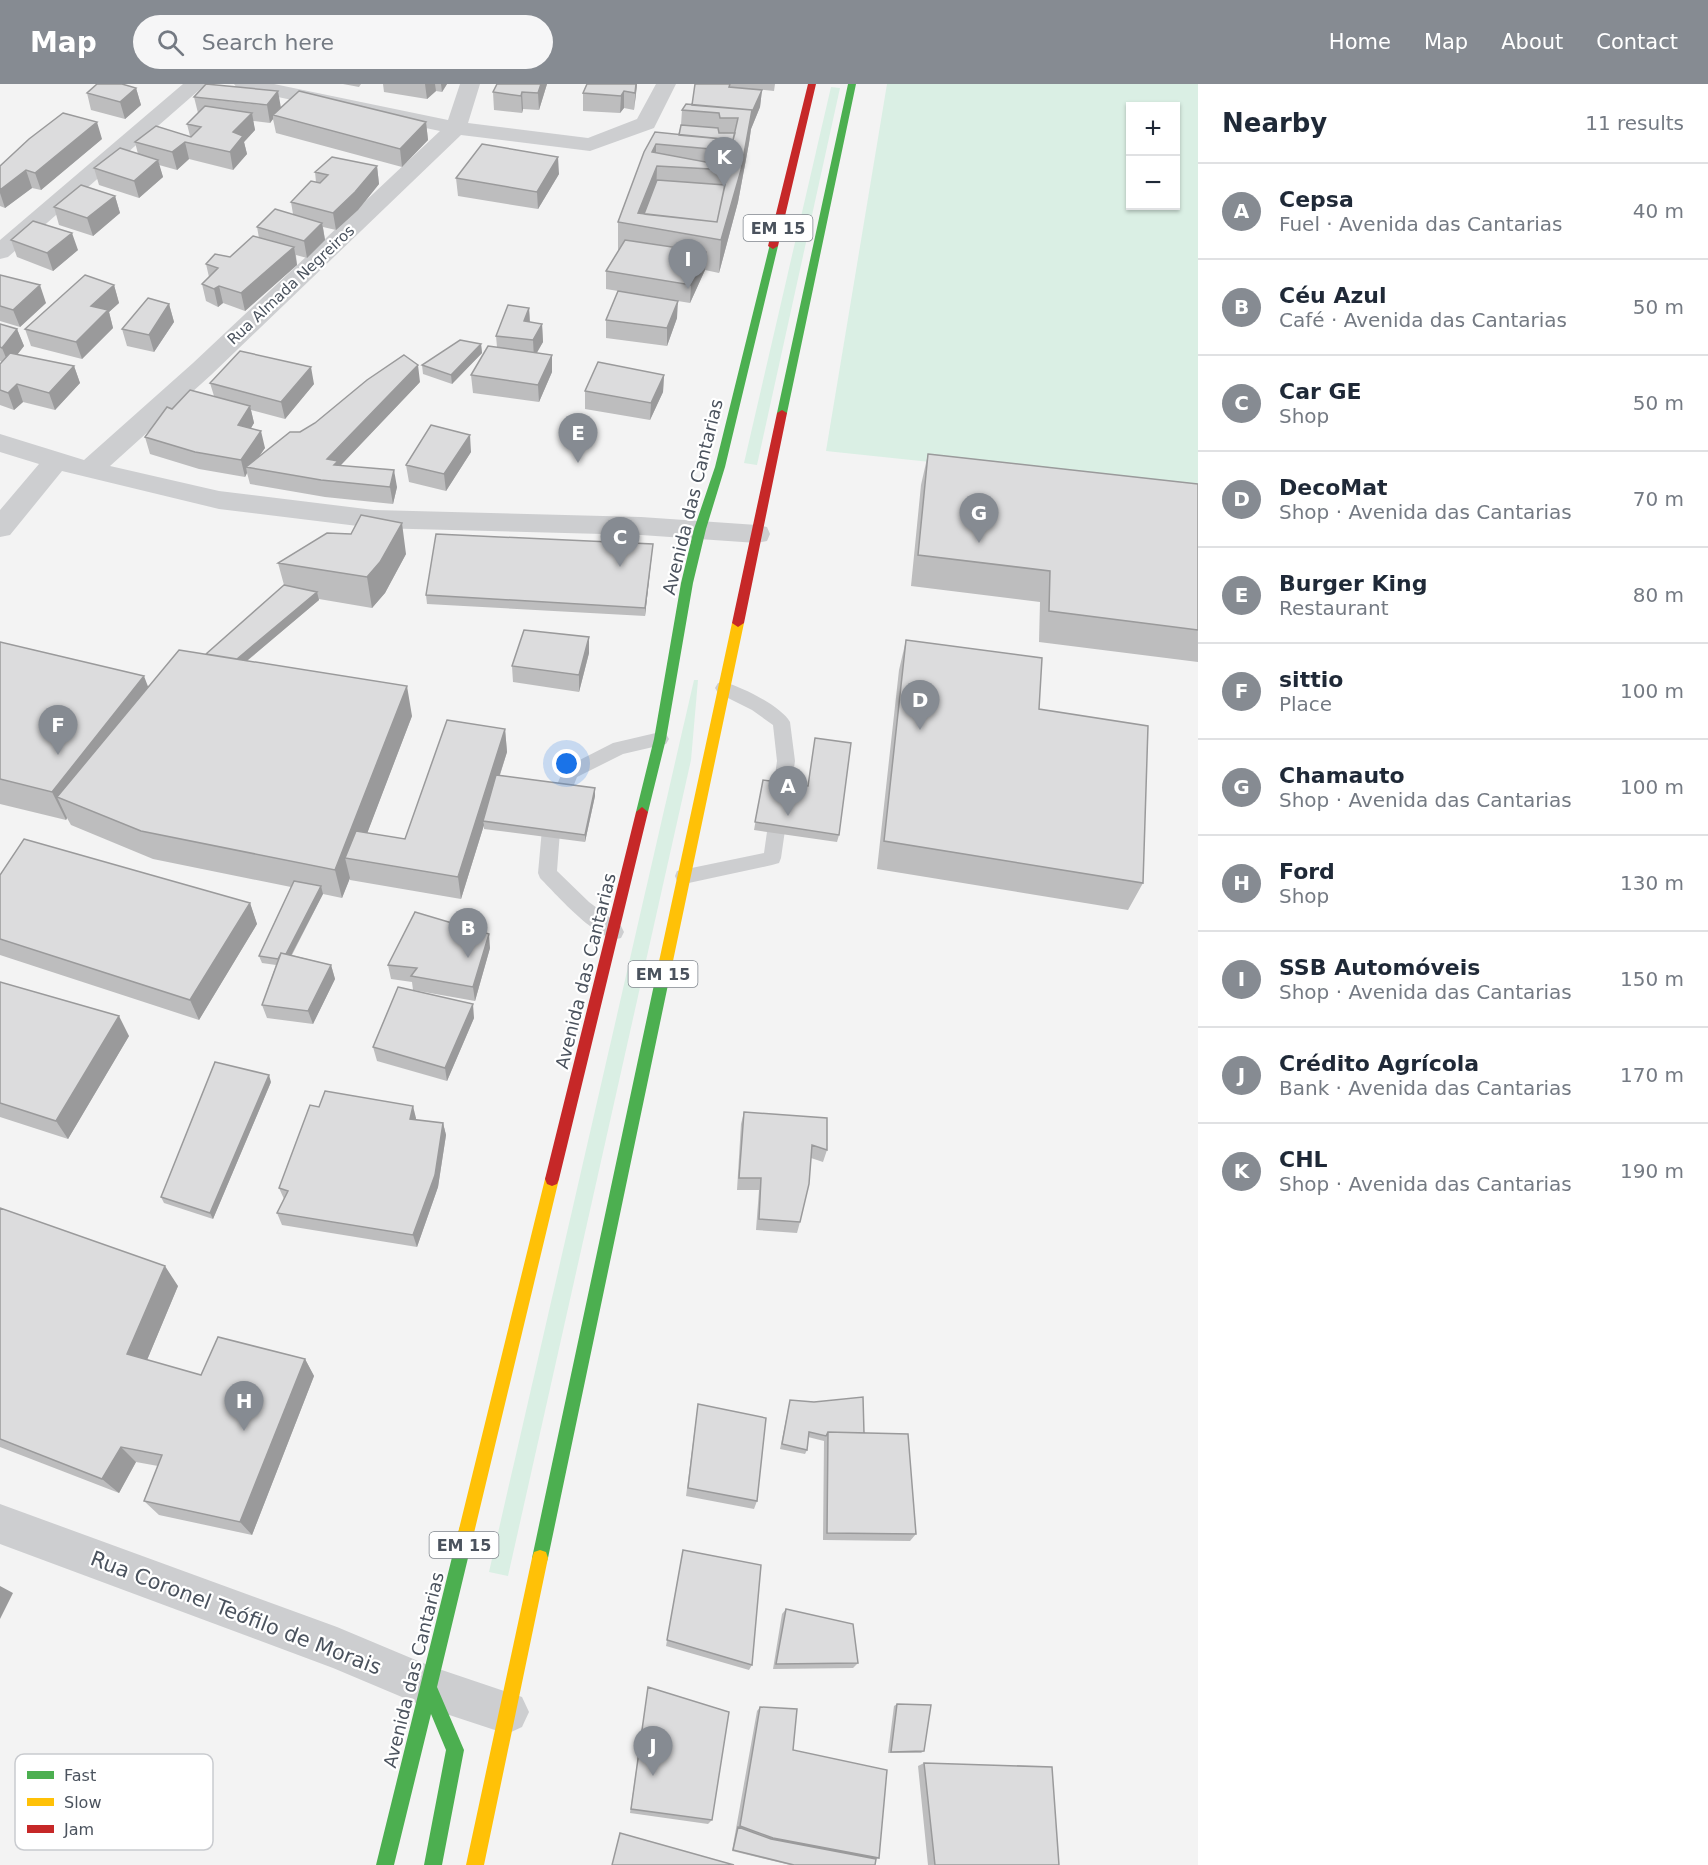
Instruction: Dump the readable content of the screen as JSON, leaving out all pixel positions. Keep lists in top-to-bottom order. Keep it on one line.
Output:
{"streets":{"main road":["EM 15","Avenida das Cantarias"],"street":["Rua Almada Negreiros","Rua Coronel Teófilo de Morais"]},"crossings":[["EM 15","Rua Coronel Teófilo de Morais"],["Avenida das Cantarias","Rua Coronel Teófilo de Morais"]],"legend":["Fast","Slow","Jam"],"page":{"header":"Map","search":"Search here","nav":["Home","Map","About","Contact"],"heading":["Nearby","11 results"],"map_buttons":["+","−"],"pins":["K","I","E","G","C","D","F","A","B","H","J"],"list":[{"mark":"A","name":"Cepsa","note":"Fuel · Avenida das Cantarias","value":"40 m"},{"mark":"B","name":"Céu Azul","note":"Café · Avenida das Cantarias","value":"50 m"},{"mark":"C","name":"Car GE","note":"Shop","value":"50 m"},{"mark":"D","name":"DecoMat","note":"Shop · Avenida das Cantarias","value":"70 m"},{"mark":"E","name":"Burger King","note":"Restaurant","value":"80 m"},{"mark":"F","name":"sittio","note":"Place","value":"100 m"},{"mark":"G","name":"Chamauto","note":"Shop · Avenida das Cantarias","value":"100 m"},{"mark":"H","name":"Ford","note":"Shop","value":"130 m"},{"mark":"I","name":"SSB Automóveis","note":"Shop · Avenida das Cantarias","value":"150 m"},{"mark":"J","name":"Crédito Agrícola","note":"Bank · Avenida das Cantarias","value":"170 m"},{"mark":"K","name":"CHL","note":"Shop · Avenida das Cantarias","value":"190 m"}]}}
